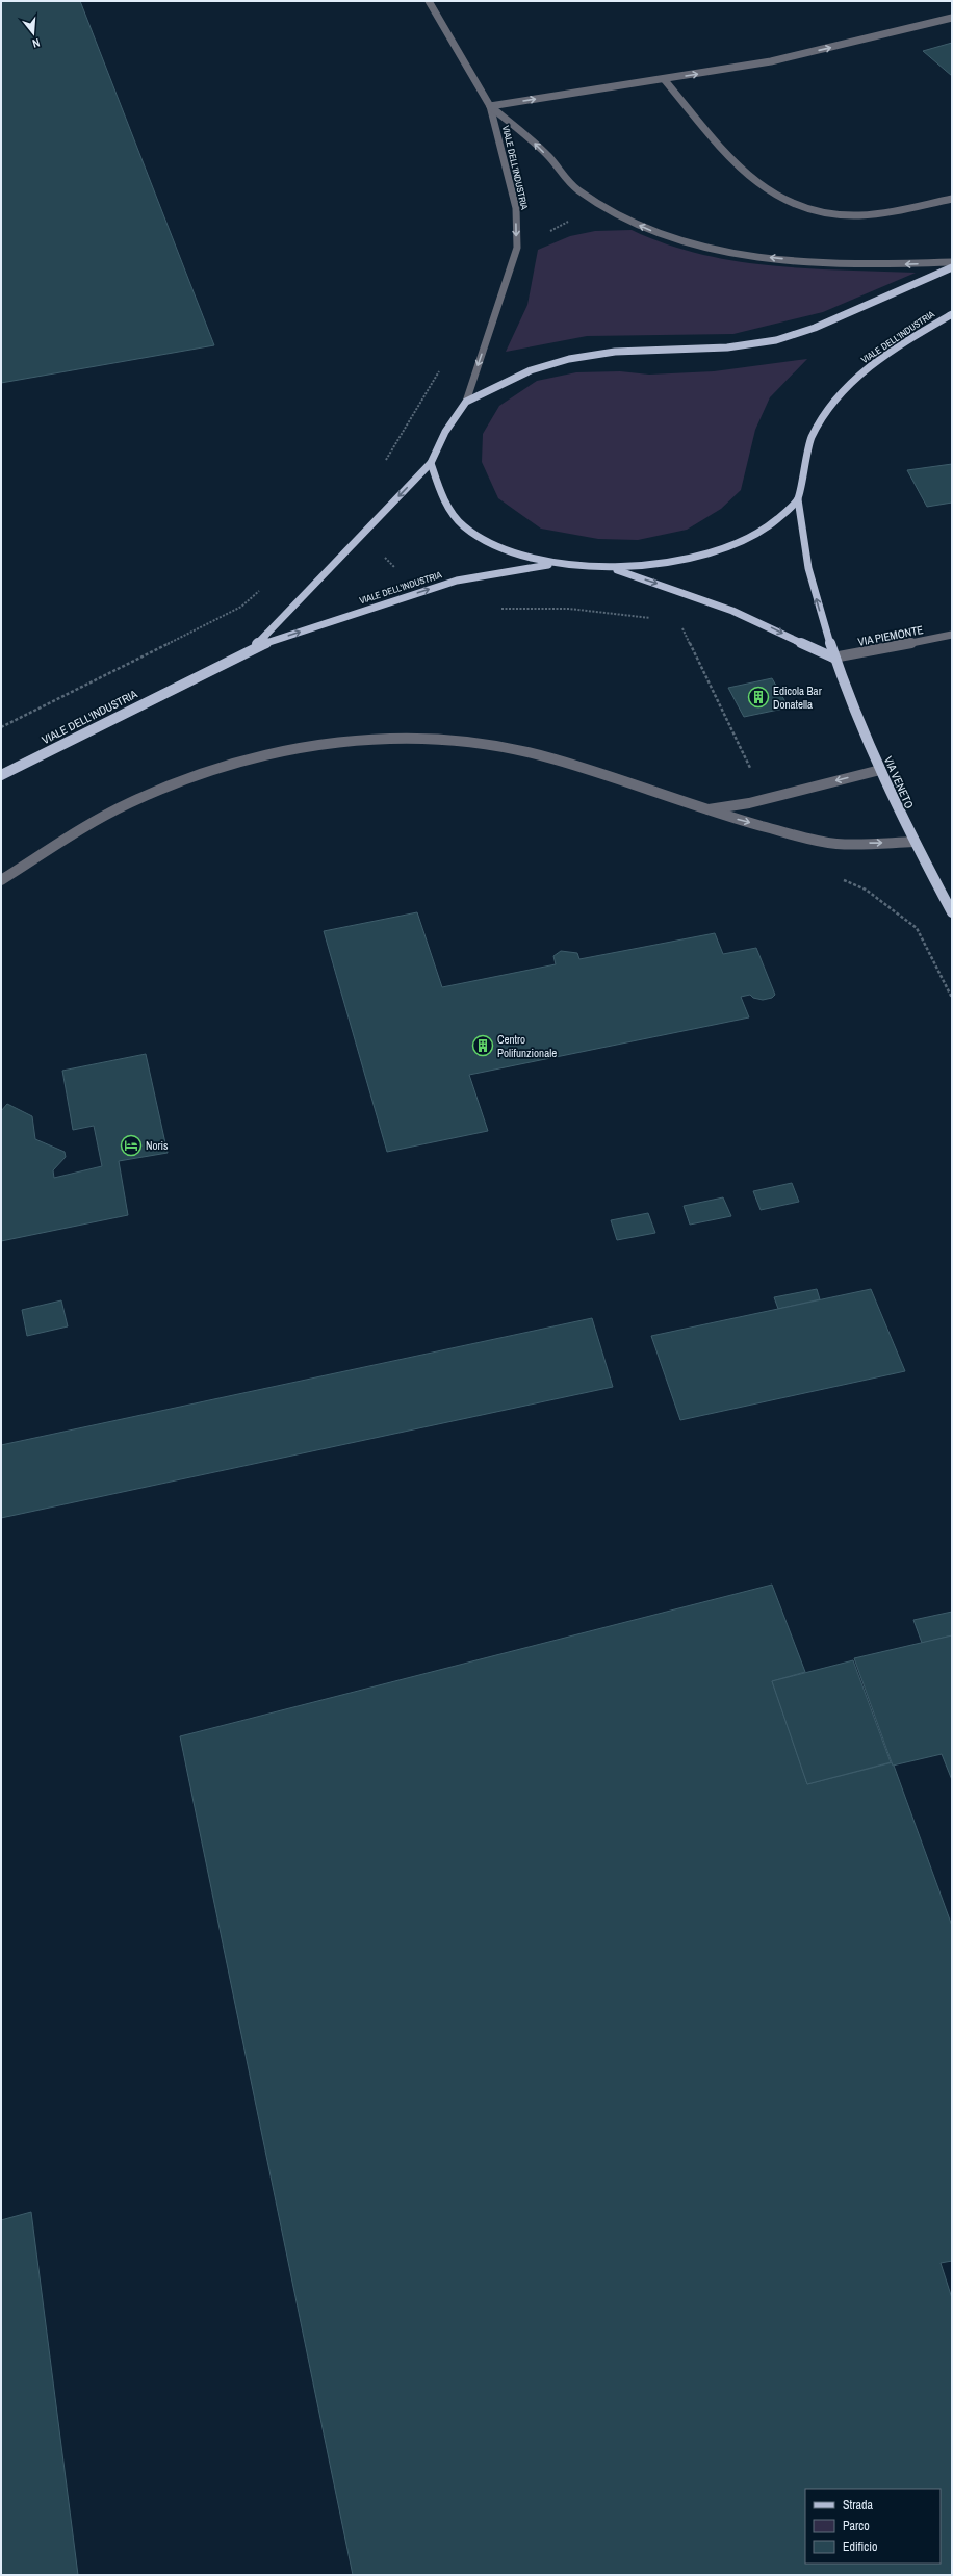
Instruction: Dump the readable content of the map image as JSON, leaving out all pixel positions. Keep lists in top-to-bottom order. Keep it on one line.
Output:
{"streets":{"main road":["VIALE DELL'INDUSTRIA","VIA VENETO"],"street":["VIA PIEMONTE"]},"crossings":[["VIALE DELL'INDUSTRIA","VIA VENETO"],["VIA PIEMONTE","VIA VENETO"]],"one_way":["VIA VENETO"],"places":{"building":["Edicola Bar Donatella","Centro Polifunzionale"],"hotel":["Noris"]},"legend":["Strada","Parco","Edificio"],"north":"bottom"}
